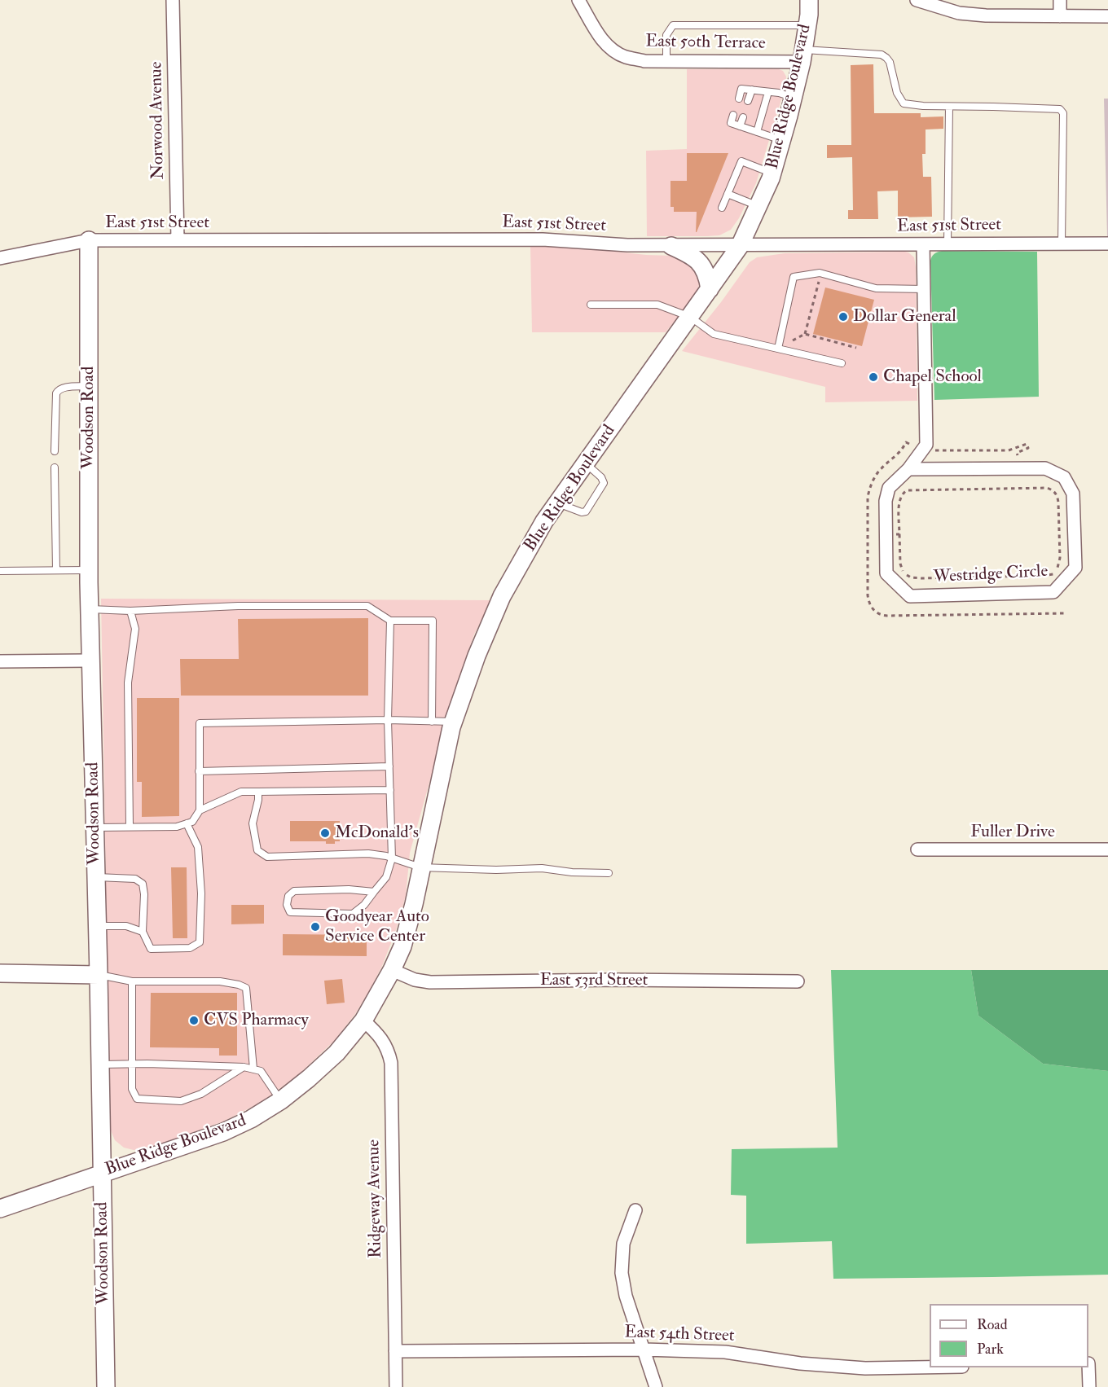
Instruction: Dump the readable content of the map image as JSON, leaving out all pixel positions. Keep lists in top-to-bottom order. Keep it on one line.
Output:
{"streets":{"street":["East 50th Terrace","Blue Ridge Boulevard","Norwood Avenue","East 51st Street","Woodson Road","Westridge Circle","Fuller Drive","East 53rd Street","Ridgeway Avenue","East 54th Street"]},"crossings":[["East 50th Terrace","Blue Ridge Boulevard"],["Blue Ridge Boulevard","East 51st Street"],["Blue Ridge Boulevard","Woodson Road"],["Blue Ridge Boulevard","East 53rd Street"],["Blue Ridge Boulevard","Ridgeway Avenue"],["Norwood Avenue","East 51st Street"],["East 51st Street","Woodson Road"],["East 51st Street","Westridge Circle"],["Ridgeway Avenue","East 54th Street"]],"places":["Dollar General","Chapel School","McDonald's","Goodyear Auto Service Center","CVS Pharmacy"],"legend":["Road","Park"]}
